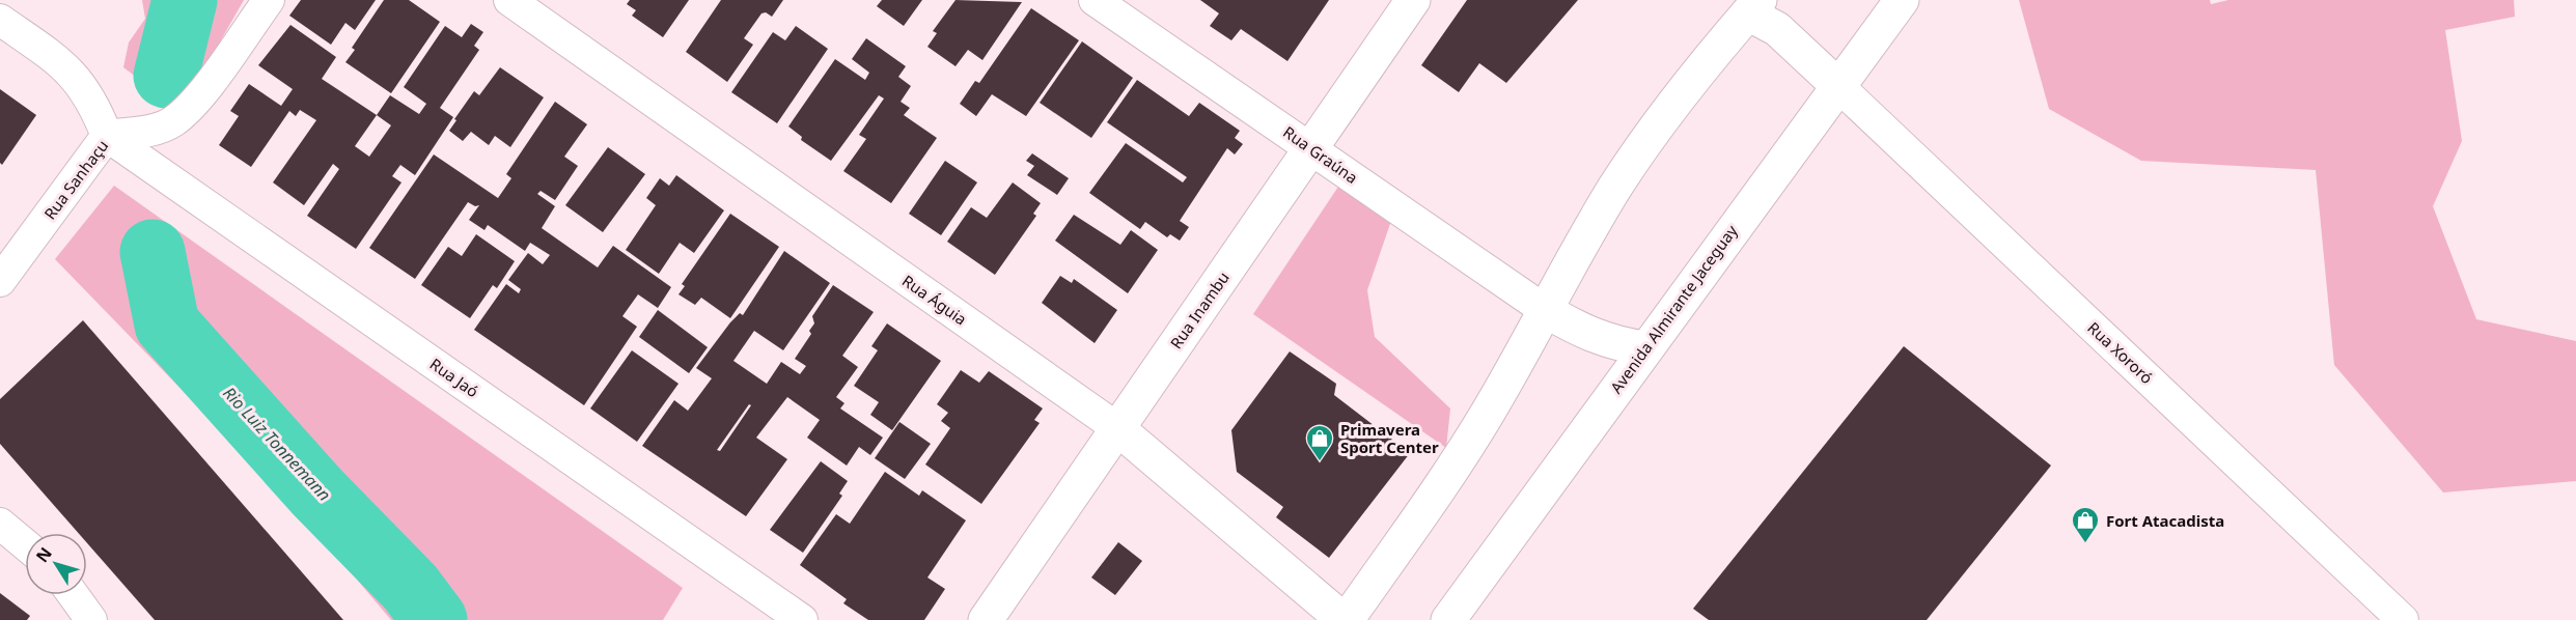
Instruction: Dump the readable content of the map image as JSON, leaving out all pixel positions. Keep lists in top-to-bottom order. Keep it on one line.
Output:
{"streets":{"street":["Rua Graúna","Rua Sanhaçu","Rua Águia","Avenida Almirante Jaceguay","Rua Inambu","Rua Xororó","Rua Jaó"]},"crossings":[["Rua Graúna","Rua Inambu"],["Rua Sanhaçu","Rua Jaó"],["Rua Águia","Rua Inambu"],["Avenida Almirante Jaceguay","Rua Xororó"]],"water":["Rio Luiz Tonnemann"],"places":{"shop":["Primavera Sport Center","Fort Atacadista"]},"north":"top left"}
